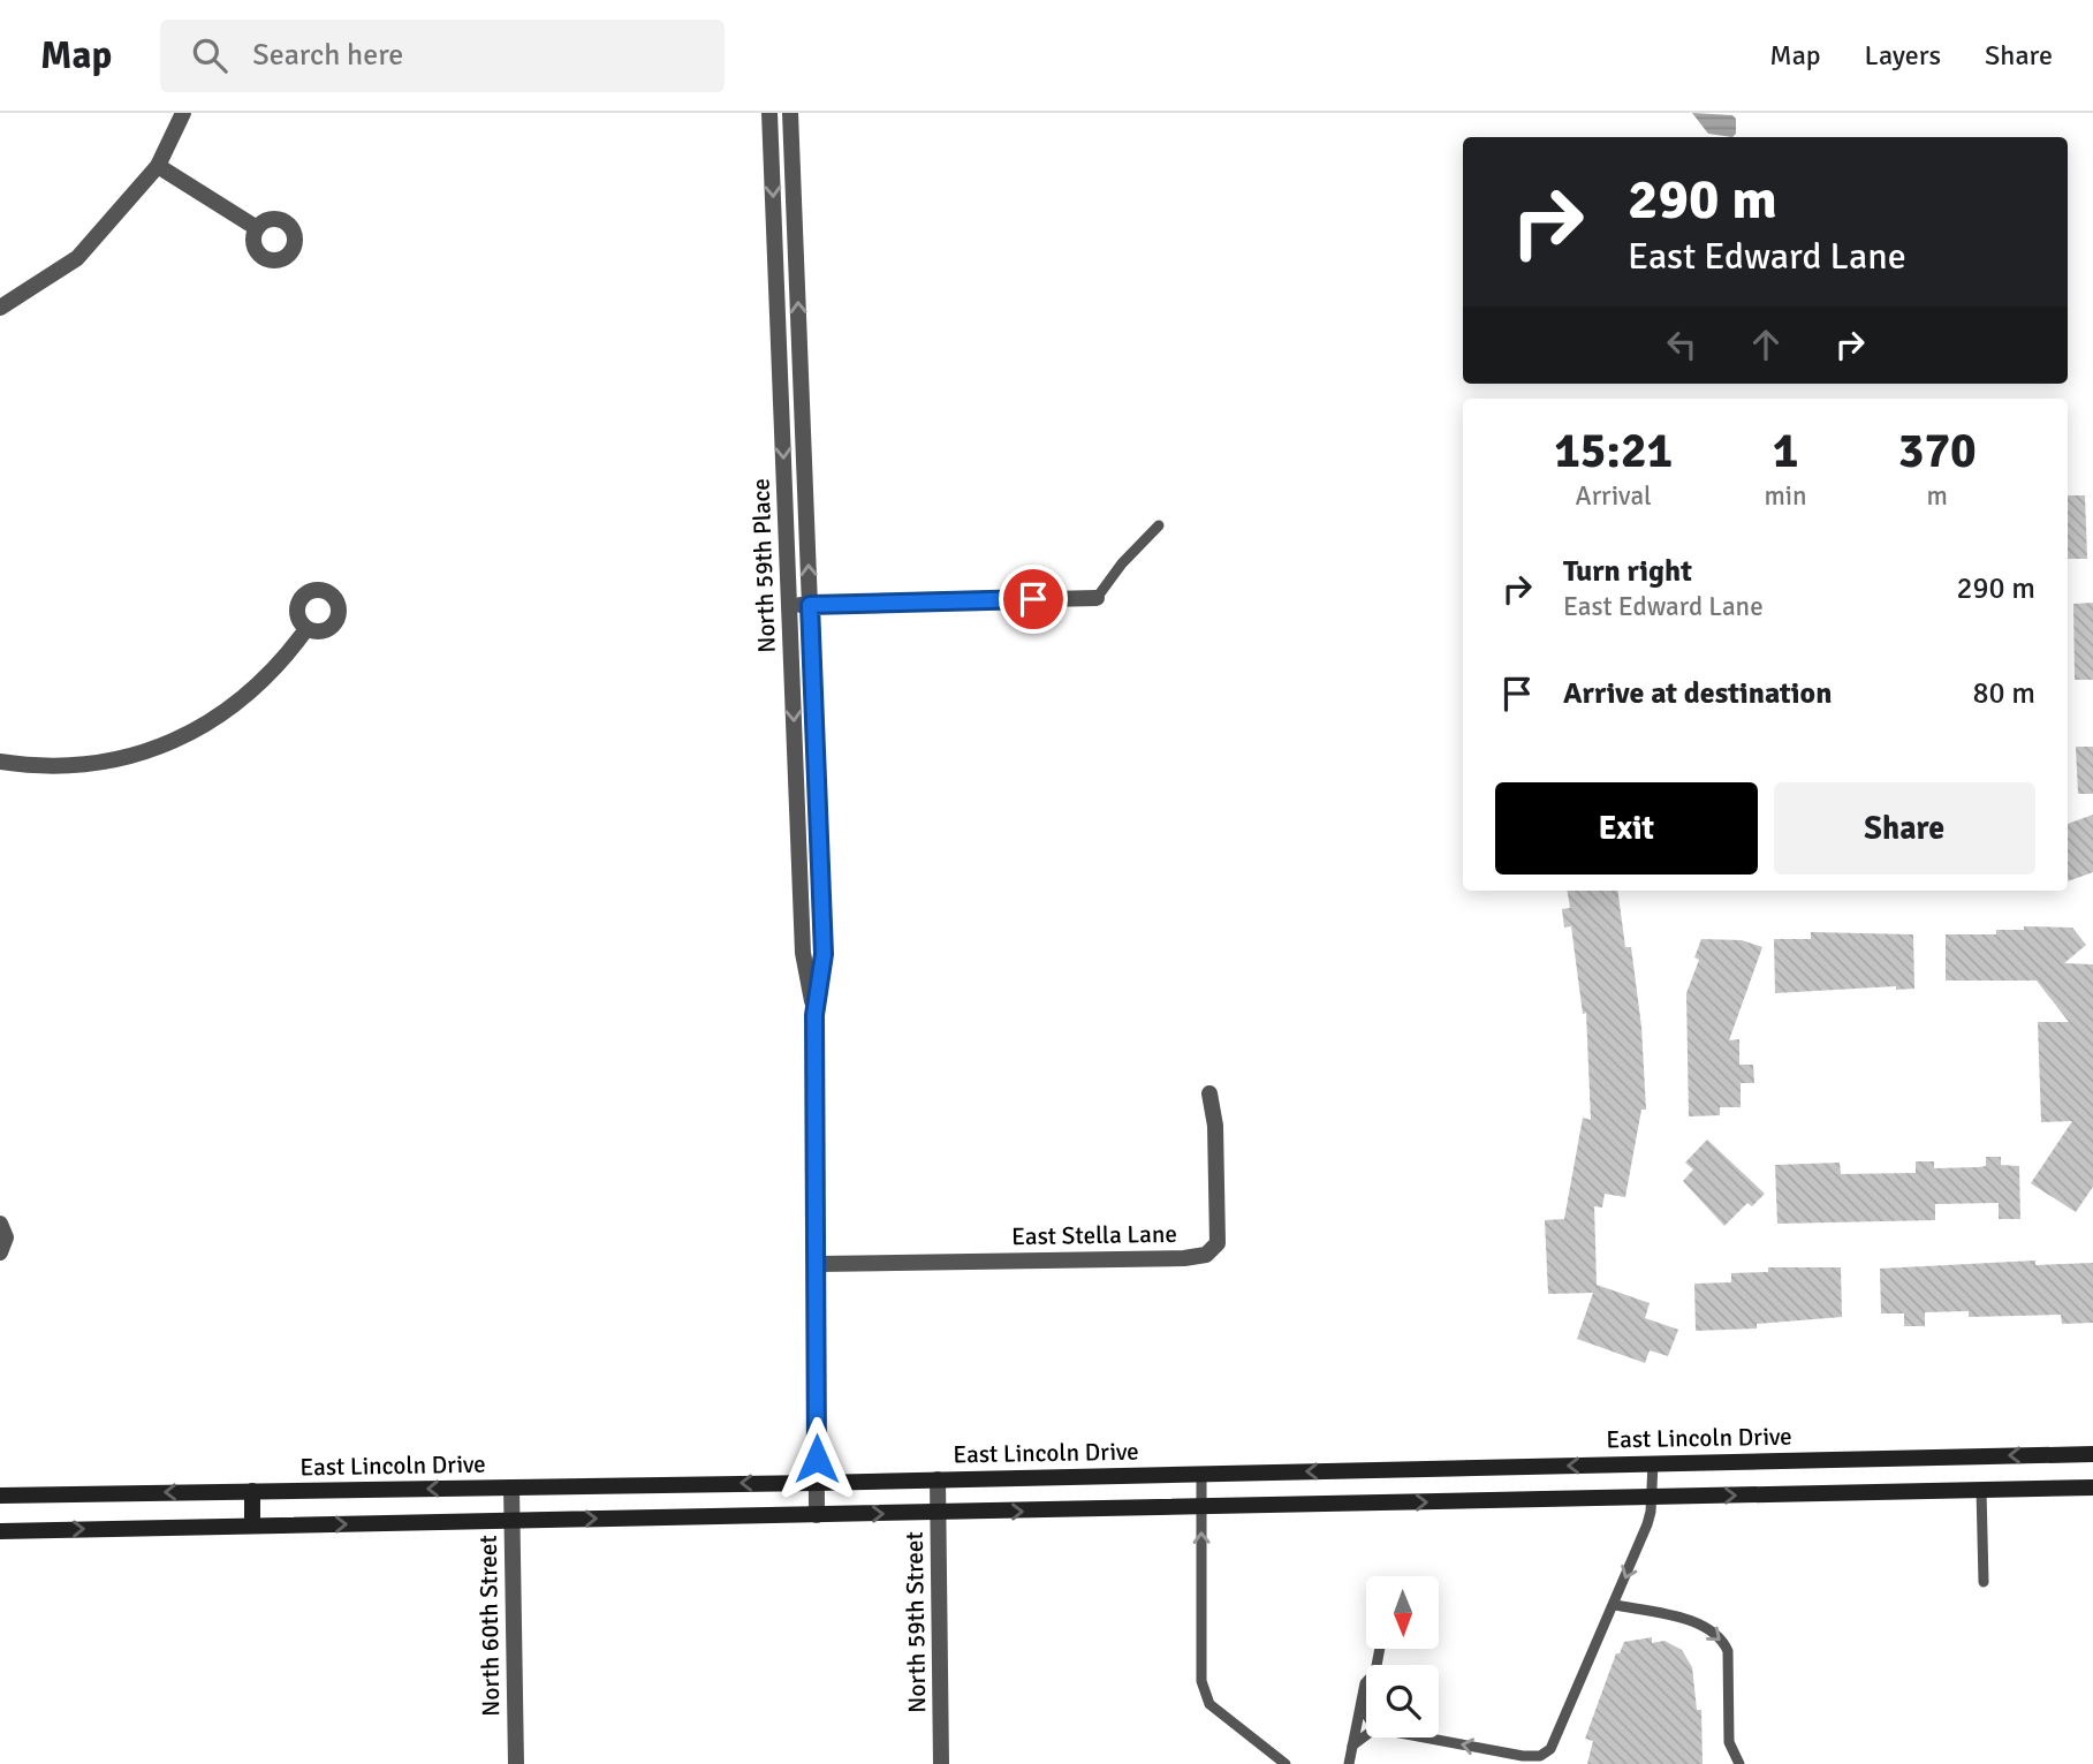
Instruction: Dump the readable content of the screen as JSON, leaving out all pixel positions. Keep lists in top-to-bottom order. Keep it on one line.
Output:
{"streets":{"main road":["East Lincoln Drive"],"street":["North 59th Place","East Stella Lane","North 59th Street","North 60th Street"]},"crossings":[["North 59th Place","East Stella Lane"],["North 59th Place","East Lincoln Drive"],["East Lincoln Drive","North 59th Street"],["East Lincoln Drive","North 60th Street"]],"north":"bottom","page":{"header":"Map","search":"Search here","nav":["Map","Layers","Share"],"turn":["290 m","East Edward Lane"],"eta":["15:21","Arrival","1","min","370","m"],"list":[{"name":"Turn right","note":"East Edward Lane","value":"290 m"},{"name":"Arrive at destination","value":"80 m"}],"buttons":["Exit","Share"]}}
